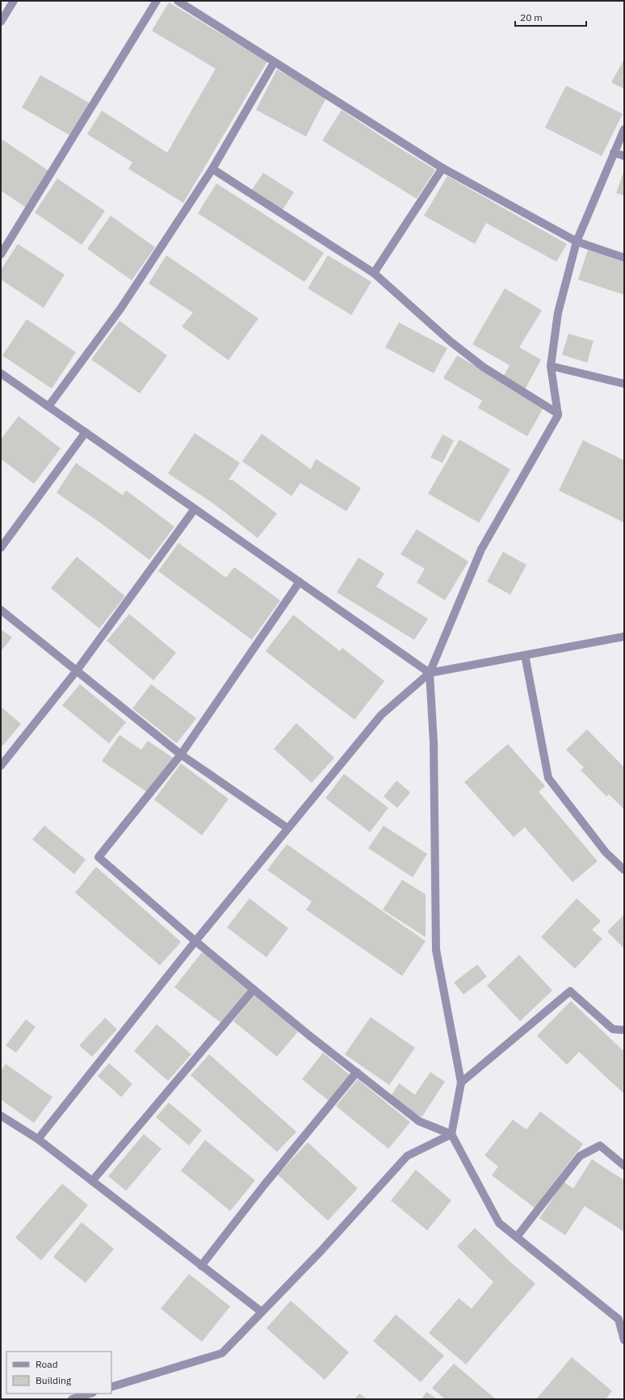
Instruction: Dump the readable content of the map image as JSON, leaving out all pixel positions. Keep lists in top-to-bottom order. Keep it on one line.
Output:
{"legend":["Road","Building"],"scale_bar":"20 m"}
